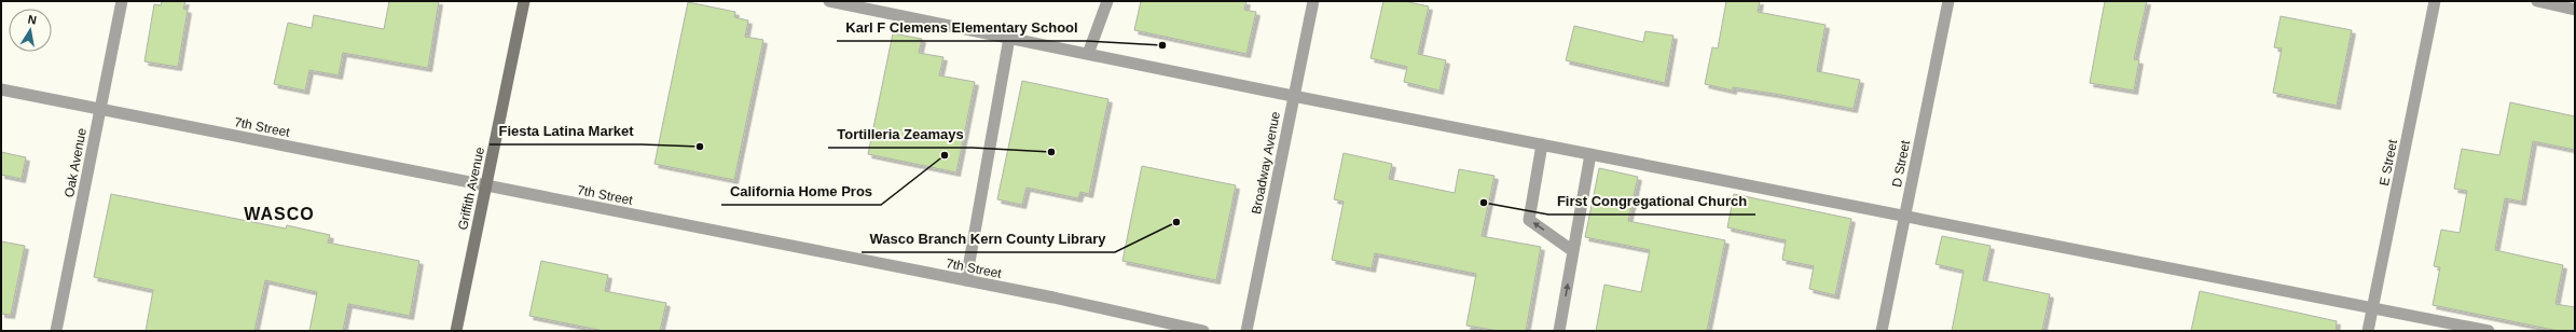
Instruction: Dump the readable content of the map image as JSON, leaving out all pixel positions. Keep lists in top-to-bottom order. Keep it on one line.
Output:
{"streets":{"main road":["Griffith Avenue"],"street":["7th Street","Oak Avenue","Broadway Avenue","E Street","D Street"]},"crossings":[["7th Street","Oak Avenue"],["7th Street","Griffith Avenue"]],"districts":["WASCO"],"places":["Karl F Clemens Elementary School","Fiesta Latina Market","Tortilleria Zeamays","California Home Pros","First Congregational Church","Wasco Branch Kern County Library"],"north":"top"}
